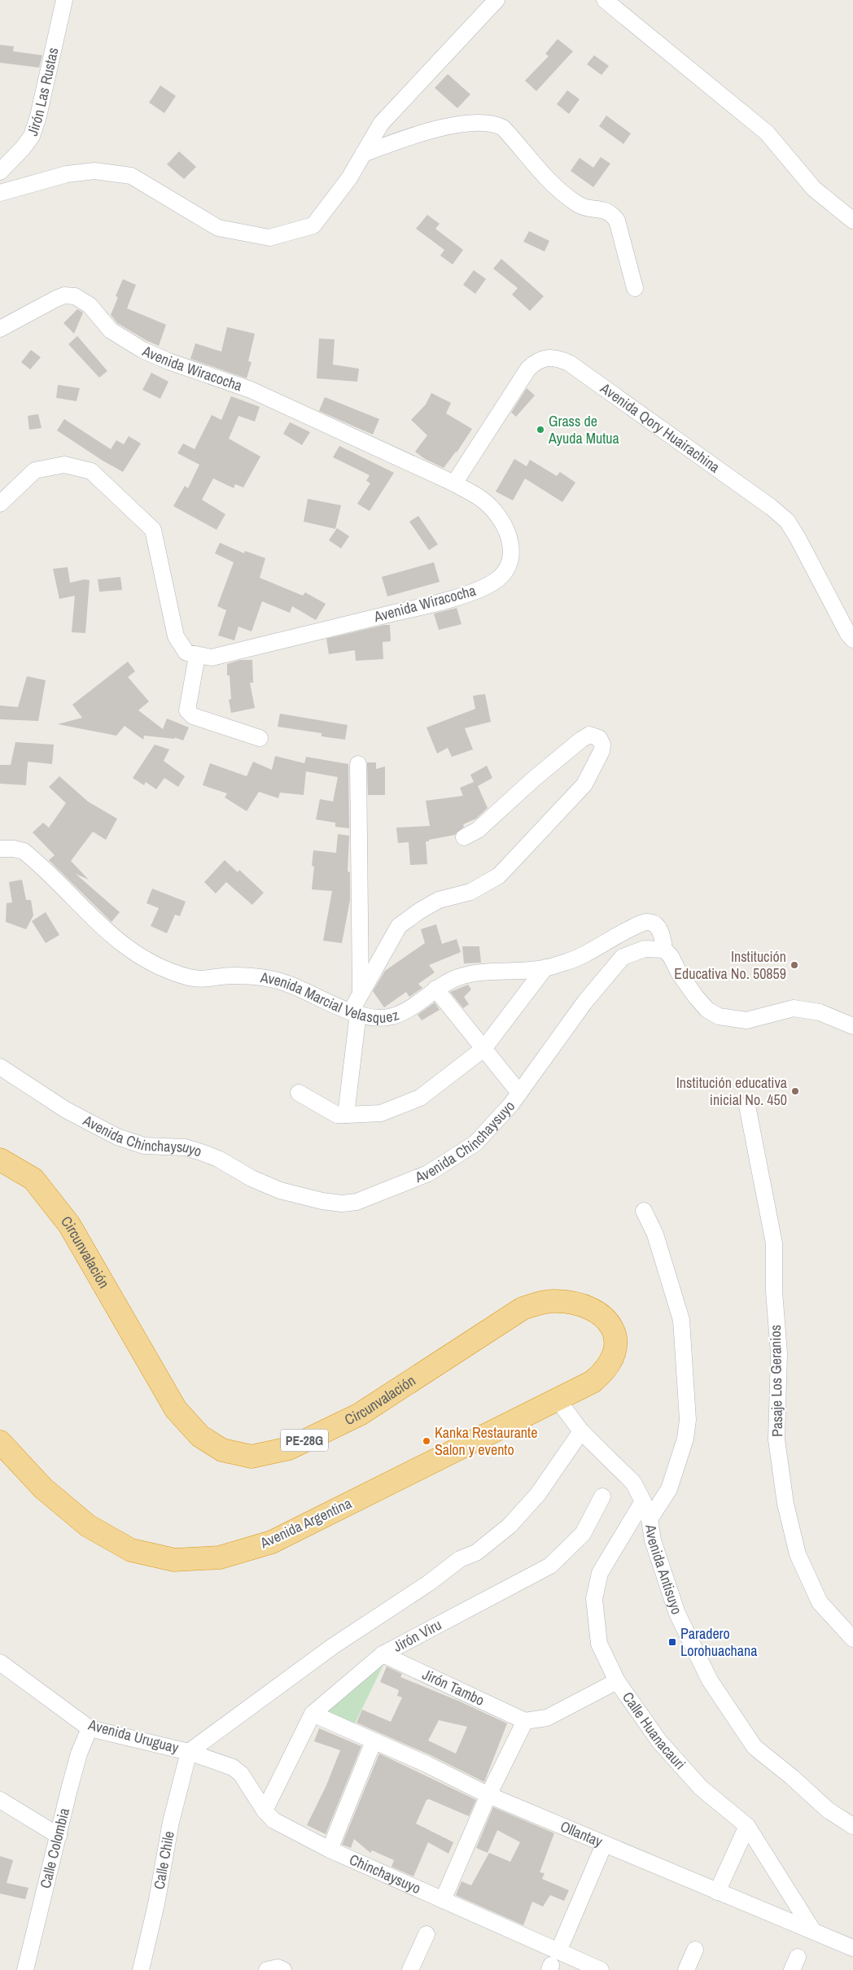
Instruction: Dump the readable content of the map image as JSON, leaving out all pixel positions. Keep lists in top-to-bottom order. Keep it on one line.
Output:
{"streets":{"highway":["Circunvalación","PE-28G","Avenida Argentina"],"street":["Jirón Las Rustas","Avenida Wiracocha","Avenida Qory Huairachina","Avenida Marcial Velasquez","Avenida Chinchaysuyo","Pasaje Los Geranios","Avenida Antisuyo","Jirón Viru","Jirón Tambo","Calle Huanacauri","Avenida Uruguay","Ollantay","Calle Colombia","Calle Chile","Chinchaysuyo"]},"crossings":[["Avenida Wiracocha","Avenida Qory Huairachina"],["Avenida Marcial Velasquez","Avenida Chinchaysuyo"],["Circunvalación","Avenida Argentina"],["Circunvalación","Avenida Antisuyo"],["Avenida Argentina","Avenida Antisuyo"],["Avenida Antisuyo","Calle Huanacauri"],["Jirón Viru","Jirón Tambo"],["Jirón Viru","Ollantay"],["Jirón Viru","Chinchaysuyo"],["Calle Huanacauri","Ollantay"],["Avenida Uruguay","Calle Colombia"],["Avenida Uruguay","Calle Chile"],["Avenida Uruguay","Chinchaysuyo"],["Calle Chile","Chinchaysuyo"]],"places":{"other":["Grass de Ayuda Mutua","Institución Educativa No. 50859","Institución educativa inicial No. 450","Kanka Restaurante Salon y evento"],"transit":["Paradero Lorohuachana"]}}
